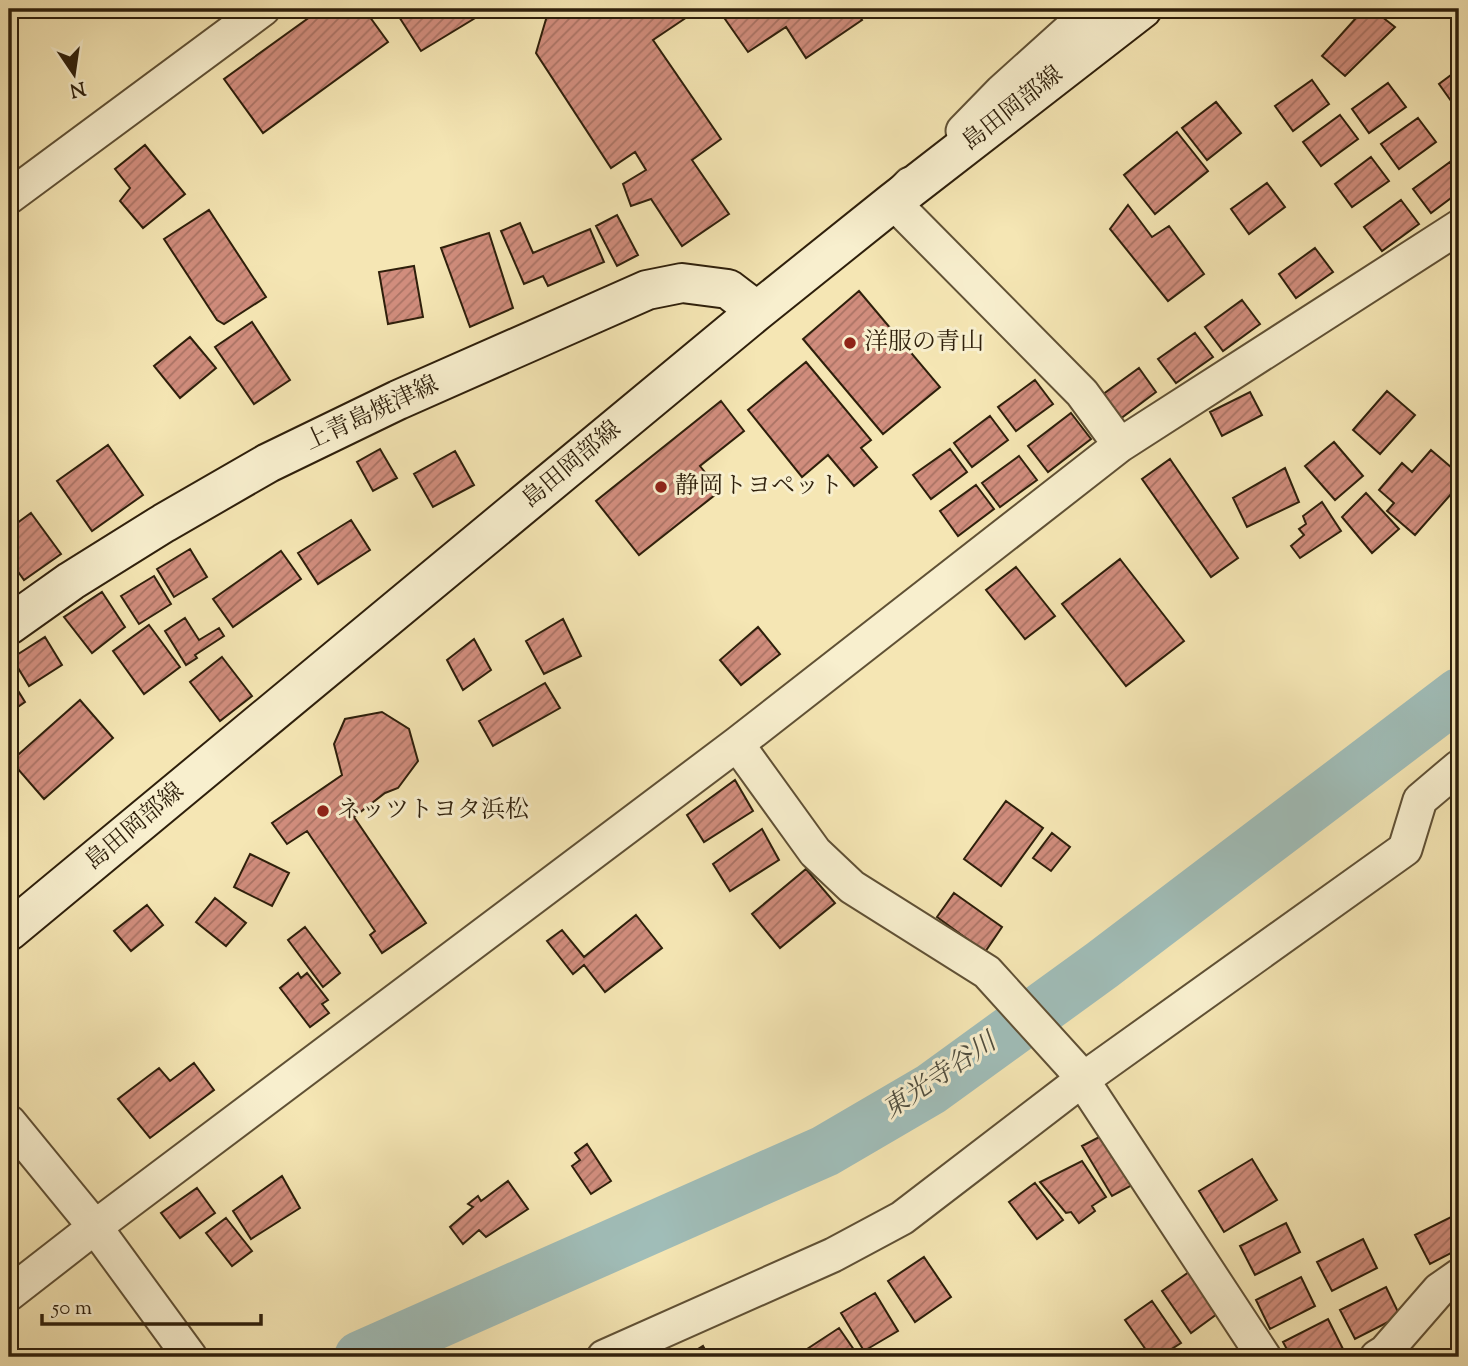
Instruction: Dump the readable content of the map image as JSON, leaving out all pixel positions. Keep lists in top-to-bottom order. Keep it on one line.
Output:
{"streets":{"main road":["島田岡部線","上青島焼津線"]},"crossings":[["島田岡部線","上青島焼津線"]],"water":["東光寺谷川"],"places":["洋服の青山","静岡トヨペット","ネッツトヨタ浜松"],"scale_bar":"50 m","north":"bottom"}
